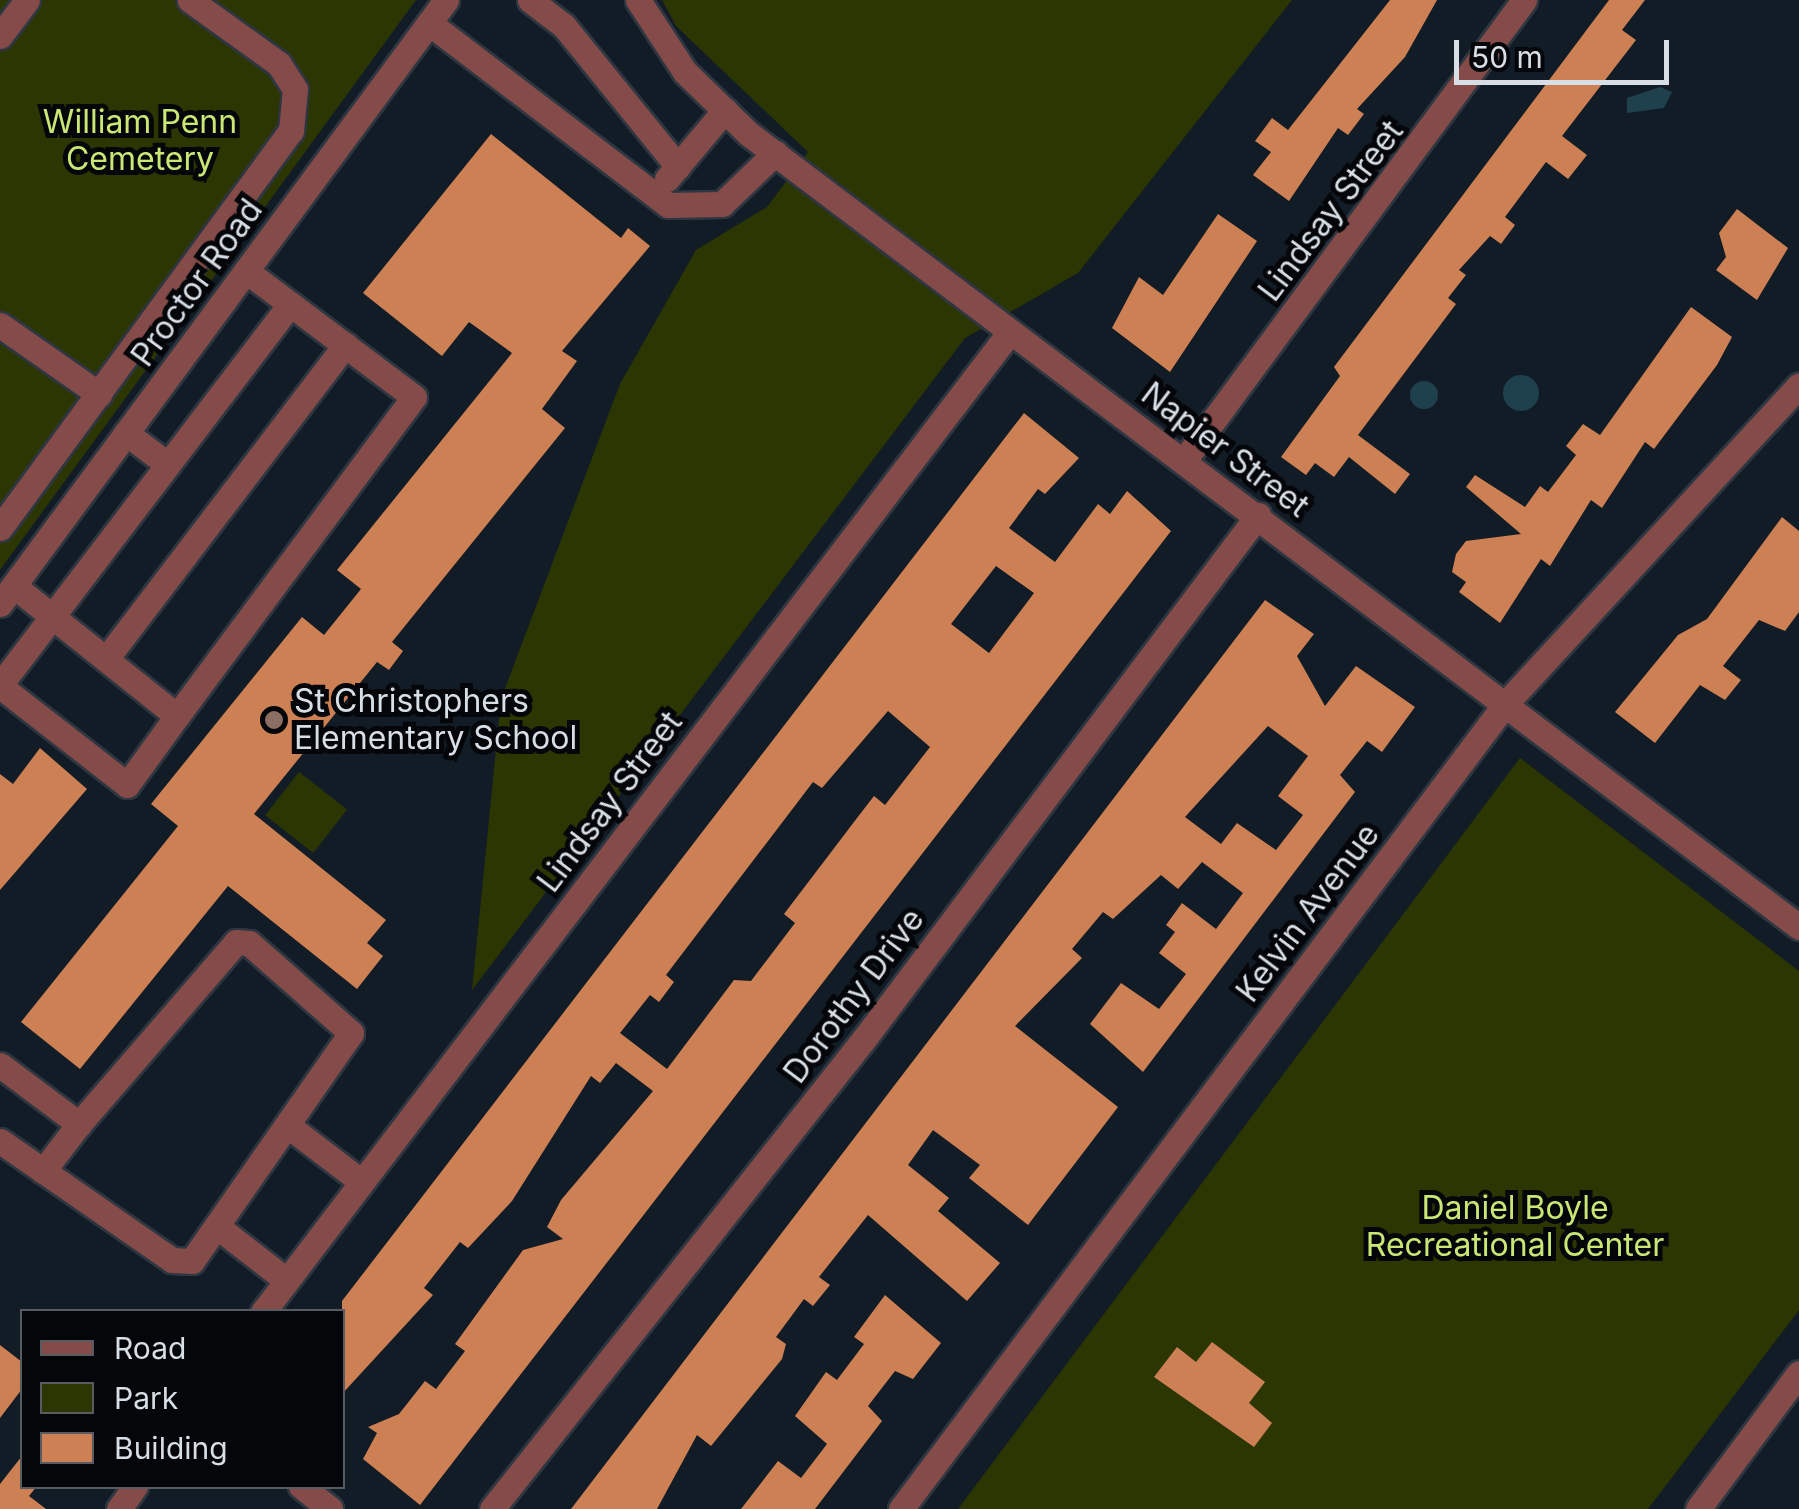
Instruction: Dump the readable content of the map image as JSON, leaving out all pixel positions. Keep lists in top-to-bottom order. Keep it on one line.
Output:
{"streets":{"street":["Lindsay Street","Proctor Road","Napier Street","Kelvin Avenue","Dorothy Drive"]},"crossings":[["Lindsay Street","Napier Street"],["Napier Street","Kelvin Avenue"],["Napier Street","Dorothy Drive"]],"parks":["William Penn Cemetery","Daniel Boyle Recreational Center"],"places":["St Christophers Elementary School"],"legend":["Road","Park","Building"],"scale_bar":"50 m"}
